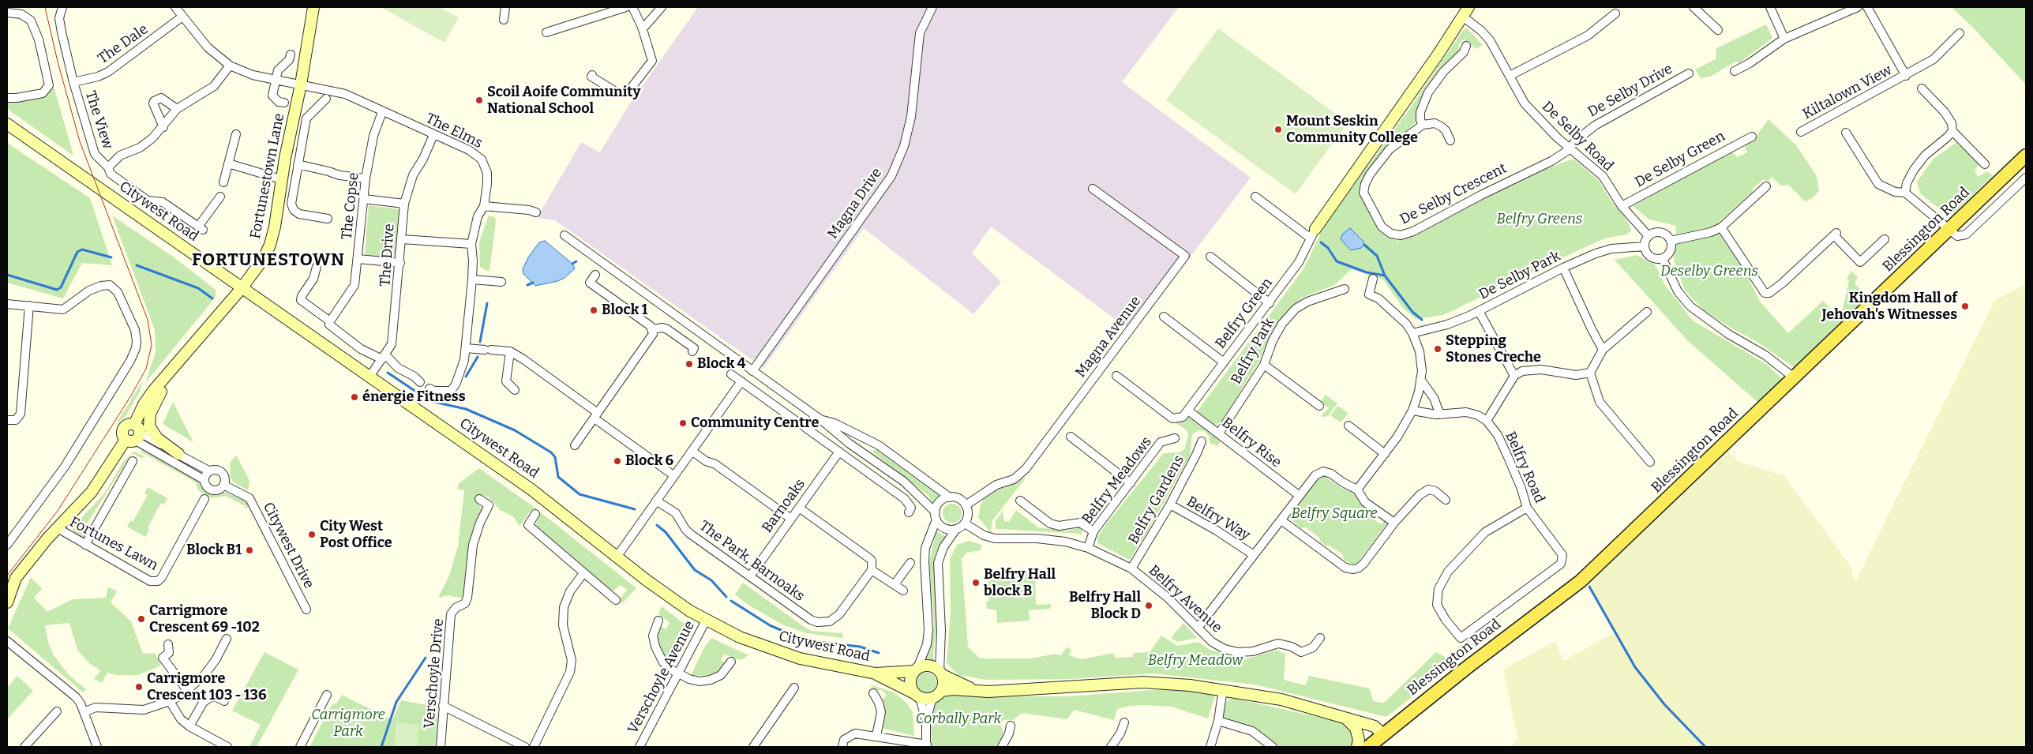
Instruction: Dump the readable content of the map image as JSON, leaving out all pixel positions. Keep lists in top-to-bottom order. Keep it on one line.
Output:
{"streets":{"main road":["Blessington Road"],"street":["The Dale","De Selby Drive","Kiltalown View","The View","The Elms","De Selby Road","De Selby Green","Fortunestown Lane","De Selby Crescent","Magna Drive","The Copse","Citywest Road","The Drive","De Selby Park","Belfry Green","Magna Avenue","Belfry Park","Belfry Rise","Belfry Road","Belfry Meadows","Belfry Gardens","Barnoaks","Belfry Way","Fortunes Lawn","Citywest Drive","The Park, Barnoaks","Belfry Avenue","Verschoyle Drive","Verschoyle Avenue"]},"crossings":[["The Dale","The View"],["The Dale","The Elms"],["De Selby Drive","De Selby Road"],["De Selby Drive","De Selby Crescent"],["The Elms","Fortunestown Lane"],["The Elms","The Copse"],["The Elms","The Drive"],["De Selby Road","De Selby Green"],["De Selby Road","De Selby Crescent"],["De Selby Road","De Selby Park"],["Fortunestown Lane","Citywest Road"],["Fortunestown Lane","Fortunes Lawn"],["Citywest Road","The Drive"],["Citywest Road","Verschoyle Avenue"],["Belfry Green","Belfry Rise"],["Magna Avenue","Belfry Avenue"],["Belfry Park","Belfry Rise"],["Belfry Meadows","Belfry Avenue"],["Belfry Gardens","Belfry Way"],["Belfry Gardens","Belfry Avenue"],["Barnoaks","The Park, Barnoaks"]],"districts":["FORTUNESTOWN"],"parks":["Belfry Greens","Deselby Greens","Belfry Square","Belfry Meadow","Carrigmore Park","Corbally Park"],"places":["Scoil Aoife Community National School","Mount Seskin Community College","Kingdom Hall of Jehovah's Witnesses","Block 1","Stepping Stones Creche","Block 4","énergie Fitness","Community Centre","Block 6","City West Post Office","Block B1","Belfry Hall block B","Belfry Hall Block D","Carrigmore Crescent 69 -102","Carrigmore Crescent 103 - 136"]}
